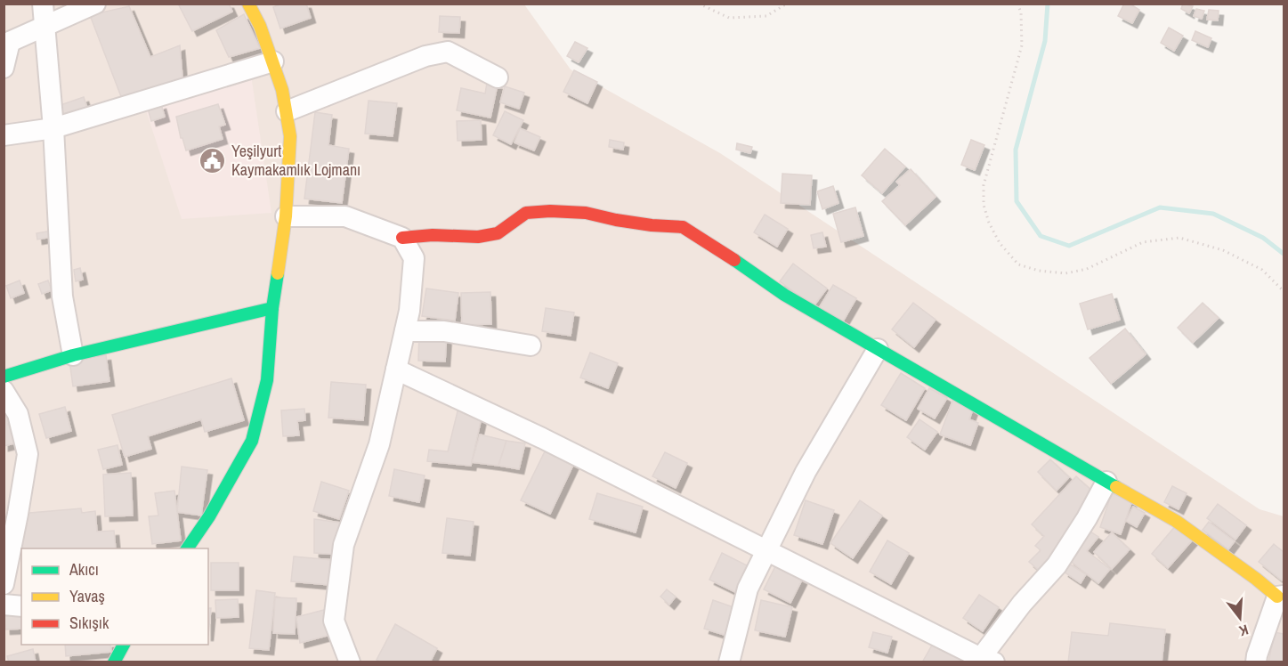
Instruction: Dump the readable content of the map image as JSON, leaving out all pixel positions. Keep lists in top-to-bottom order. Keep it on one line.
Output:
{"places":{"public building":["Yeşilyurt Kaymakamlık Lojmanı"]},"legend":["Akıcı","Yavaş","Sıkışık"],"north":"bottom"}
